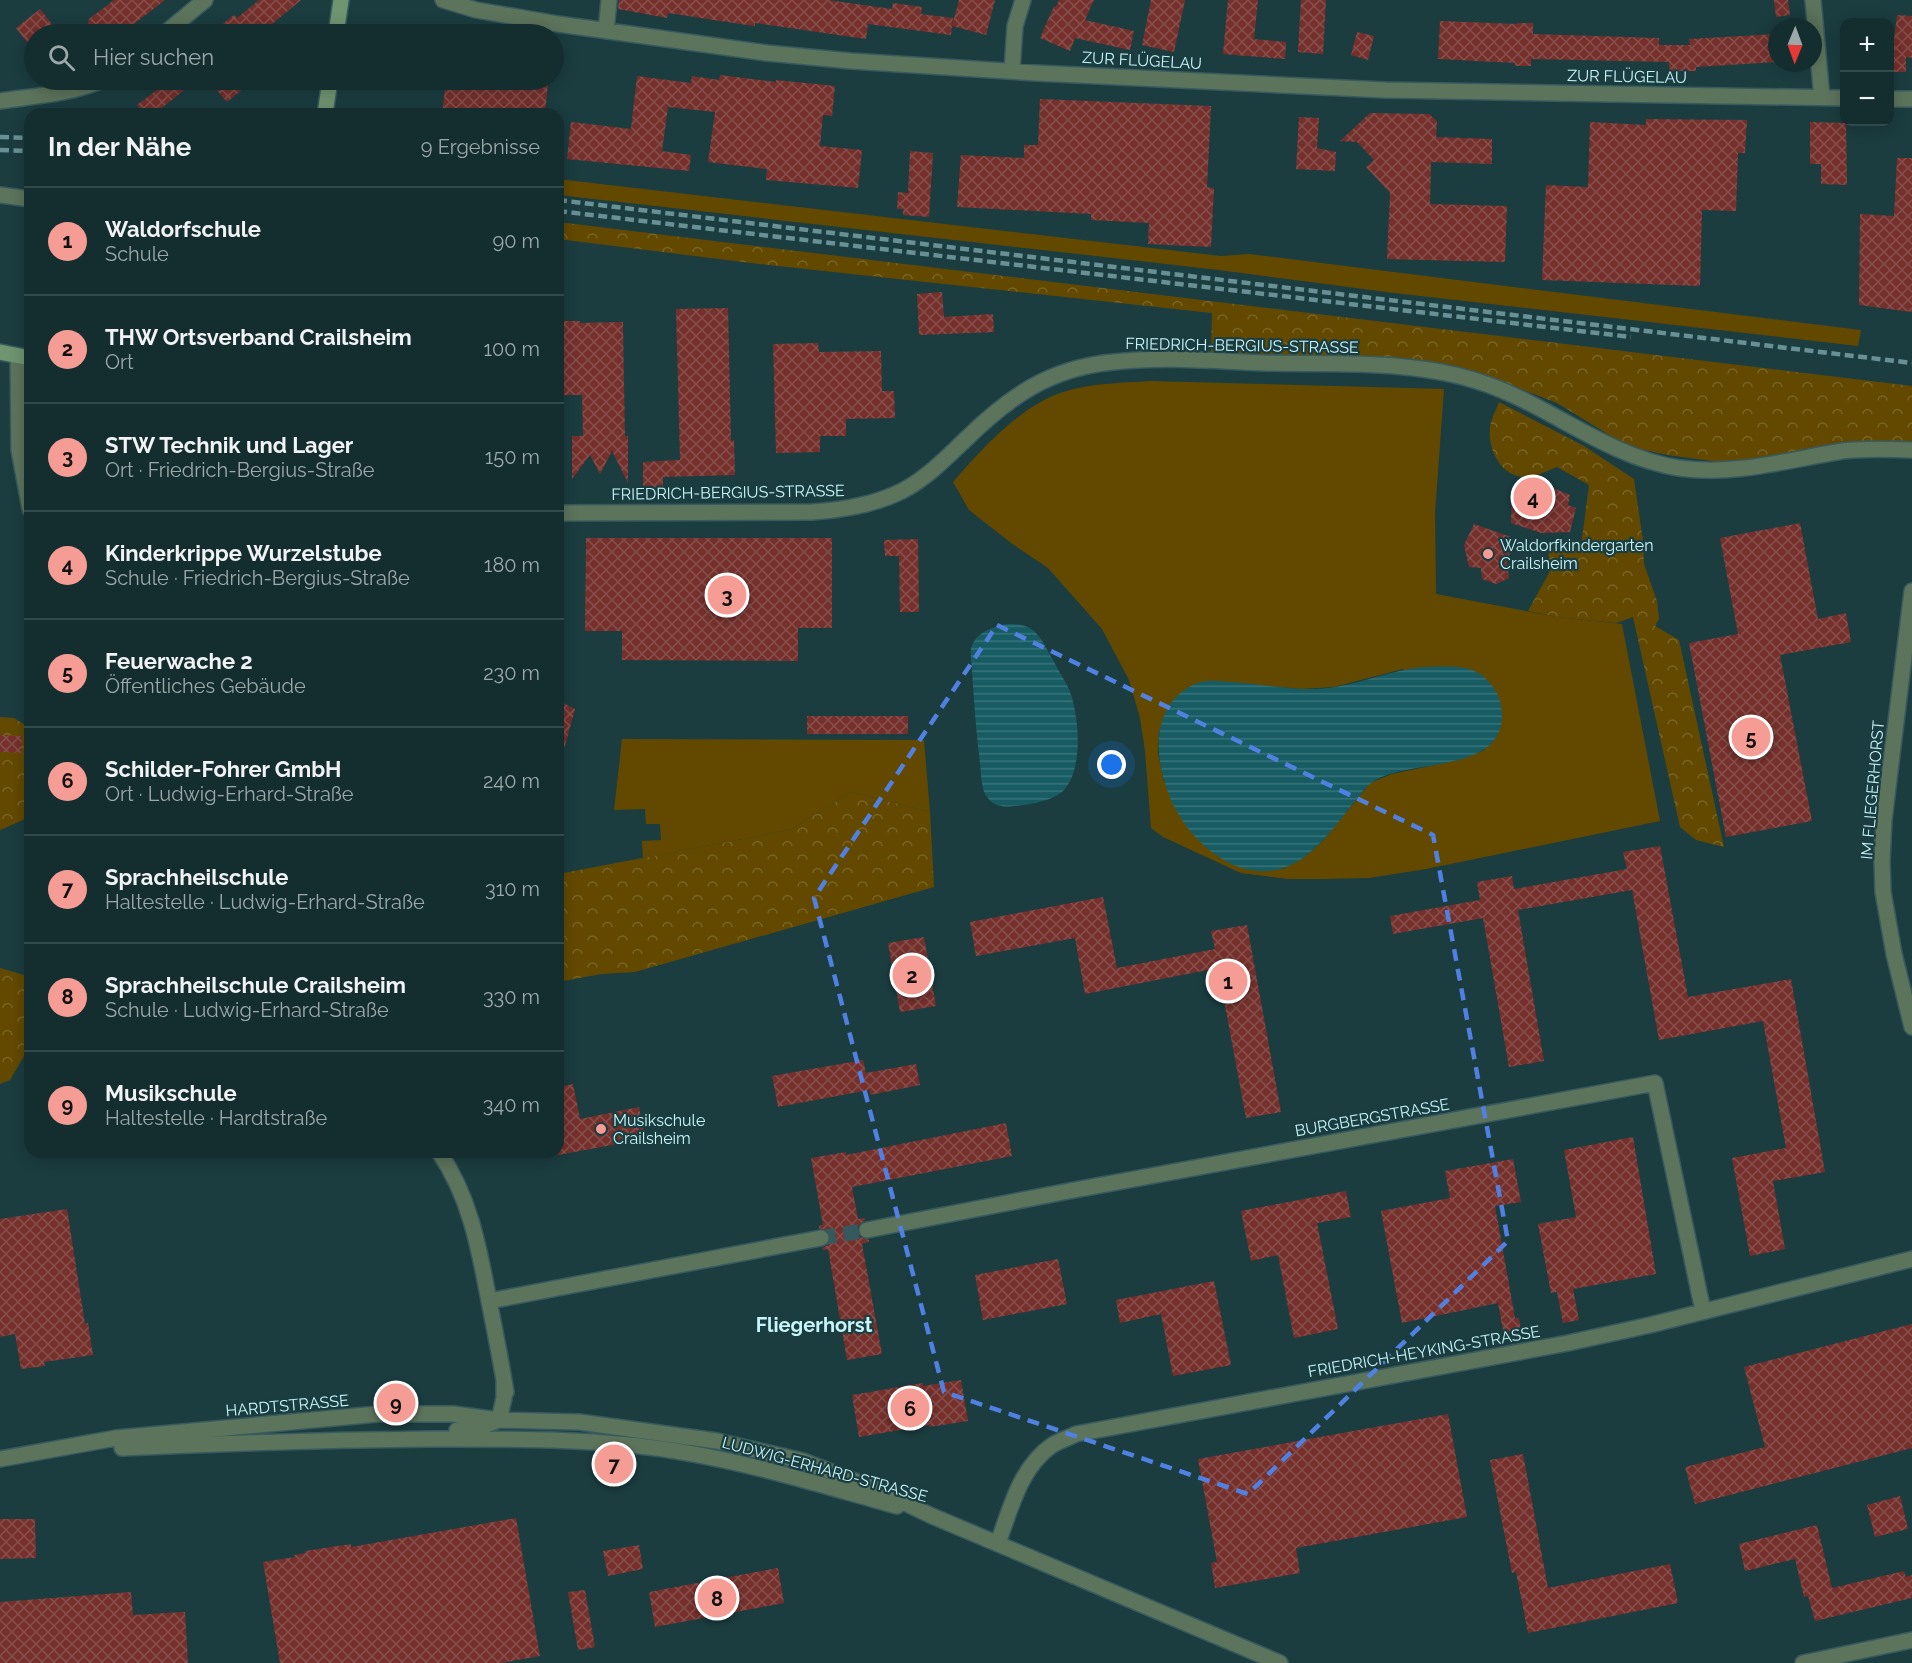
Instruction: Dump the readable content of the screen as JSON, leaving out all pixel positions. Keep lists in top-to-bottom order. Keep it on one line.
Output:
{"streets":{"street":["ZUR FLÜGELAU","FRIEDRICH-BERGIUS-STRASSE","IM FLIEGERHORST","BURGBERGSTRASSE","FRIEDRICH-HEYKING-STRASSE","HARDTSTRASSE","LUDWIG-ERHARD-STRASSE"]},"crossings":[["BURGBERGSTRASSE","FRIEDRICH-HEYKING-STRASSE"],["FRIEDRICH-HEYKING-STRASSE","LUDWIG-ERHARD-STRASSE"],["HARDTSTRASSE","LUDWIG-ERHARD-STRASSE"]],"districts":["Fliegerhorst"],"places":["Waldorfkindergarten Crailsheim","Musikschule Crailsheim"],"north":"bottom","page":{"map_buttons":["+","−"],"search":"Hier suchen","heading":["In der Nähe","9 Ergebnisse"],"list":[{"mark":"1","name":"Waldorfschule","note":"Schule","value":"90 m"},{"mark":"2","name":"THW Ortsverband Crailsheim","note":"Ort","value":"100 m"},{"mark":"3","name":"STW Technik und Lager","note":"Ort · Friedrich-Bergius-Straße","value":"150 m"},{"mark":"4","name":"Kinderkrippe Wurzelstube","note":"Schule · Friedrich-Bergius-Straße","value":"180 m"},{"mark":"5","name":"Feuerwache 2","note":"Öffentliches Gebäude","value":"230 m"},{"mark":"6","name":"Schilder-Fohrer GmbH","note":"Ort · Ludwig-Erhard-Straße","value":"240 m"},{"mark":"7","name":"Sprachheilschule","note":"Haltestelle · Ludwig-Erhard-Straße","value":"310 m"},{"mark":"8","name":"Sprachheilschule Crailsheim","note":"Schule · Ludwig-Erhard-Straße","value":"330 m"},{"mark":"9","name":"Musikschule","note":"Haltestelle · Hardtstraße","value":"340 m"}],"pins":["4","3","5","2","1","9","6","7","8"]}}
